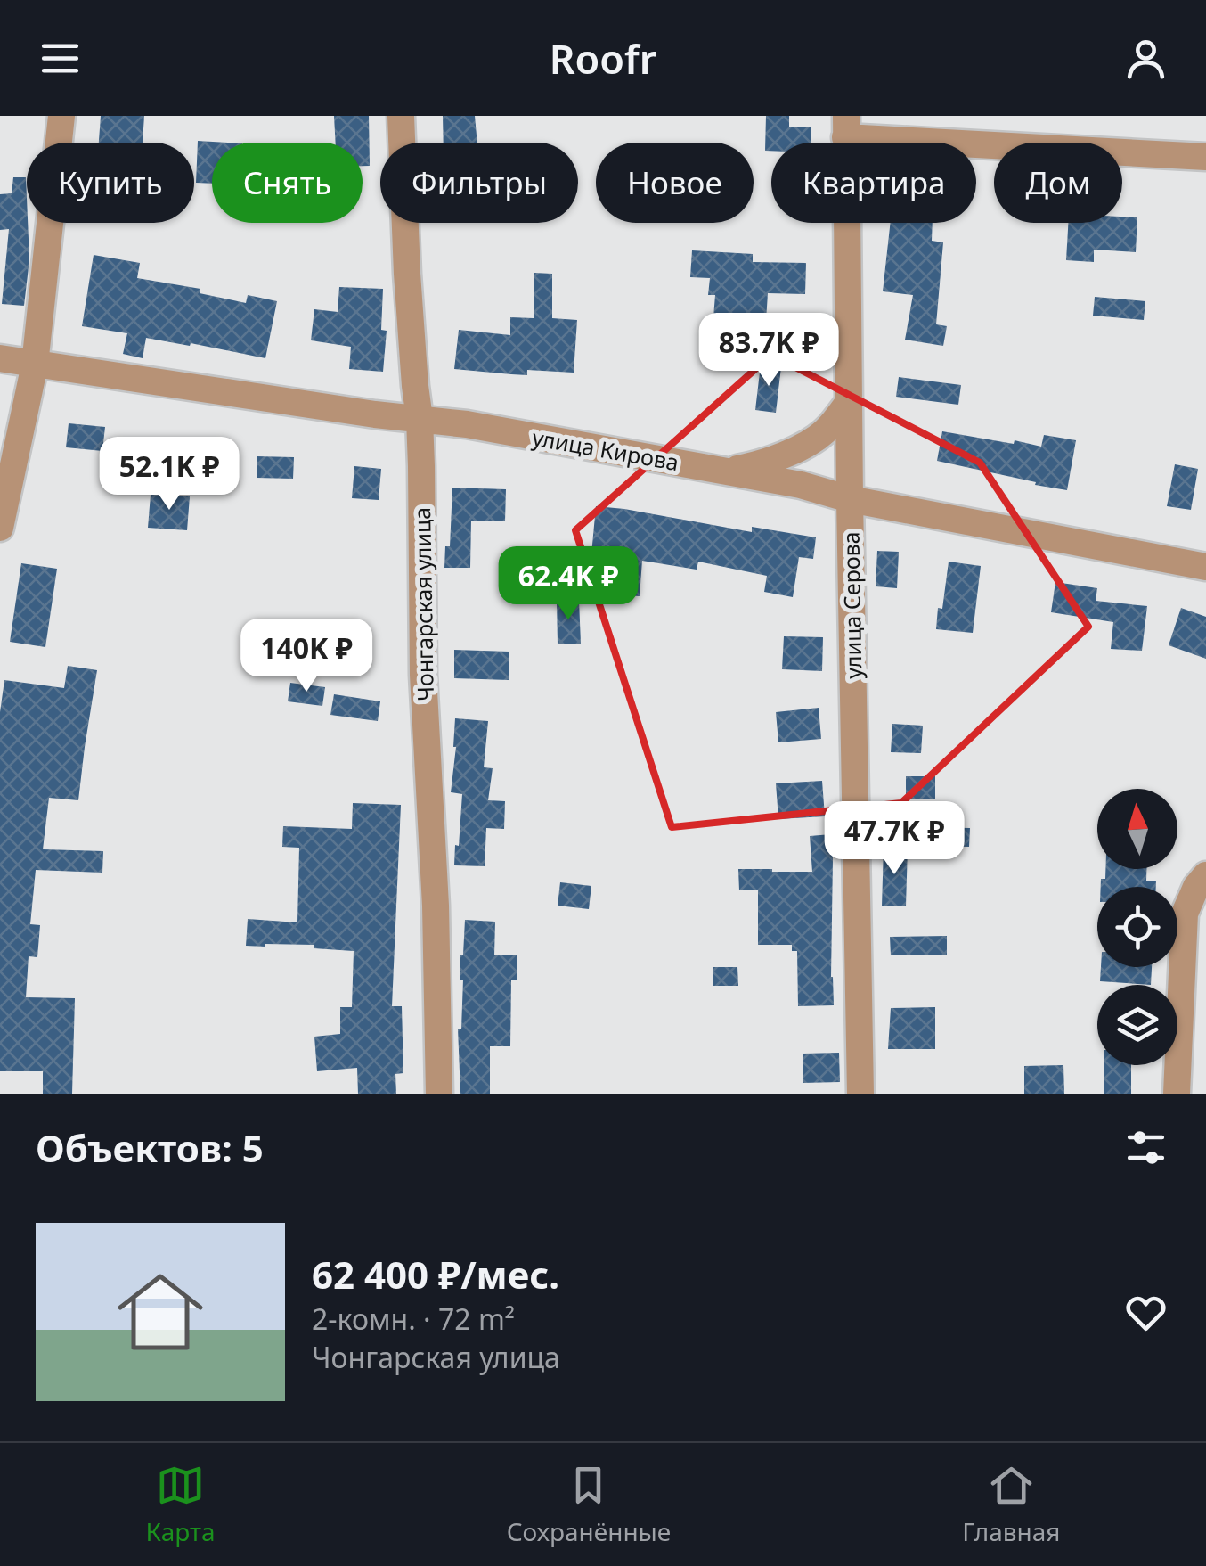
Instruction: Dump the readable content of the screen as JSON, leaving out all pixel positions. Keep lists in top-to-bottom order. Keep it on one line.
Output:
{"streets":{"street":["улица Кирова","Чонгарская улица","улица Серова"]},"crossings":[["улица Кирова","Чонгарская улица"],["улица Кирова","улица Серова"]],"north":"top","page":{"header":"Roofr","chip":["Купить","Снять","Фильтры","Новое","Квартира","Дом"],"price":["83.7K ₽","52.1K ₽","62.4K ₽","140K ₽","47.7K ₽"],"heading":"Объектов: 5","list":[{"name":"62 400 ₽/мес.","note":"2-комн. · 72 m² · Чонгарская улица"}],"tabs":["Карта","Сохранённые","Главная"]}}
